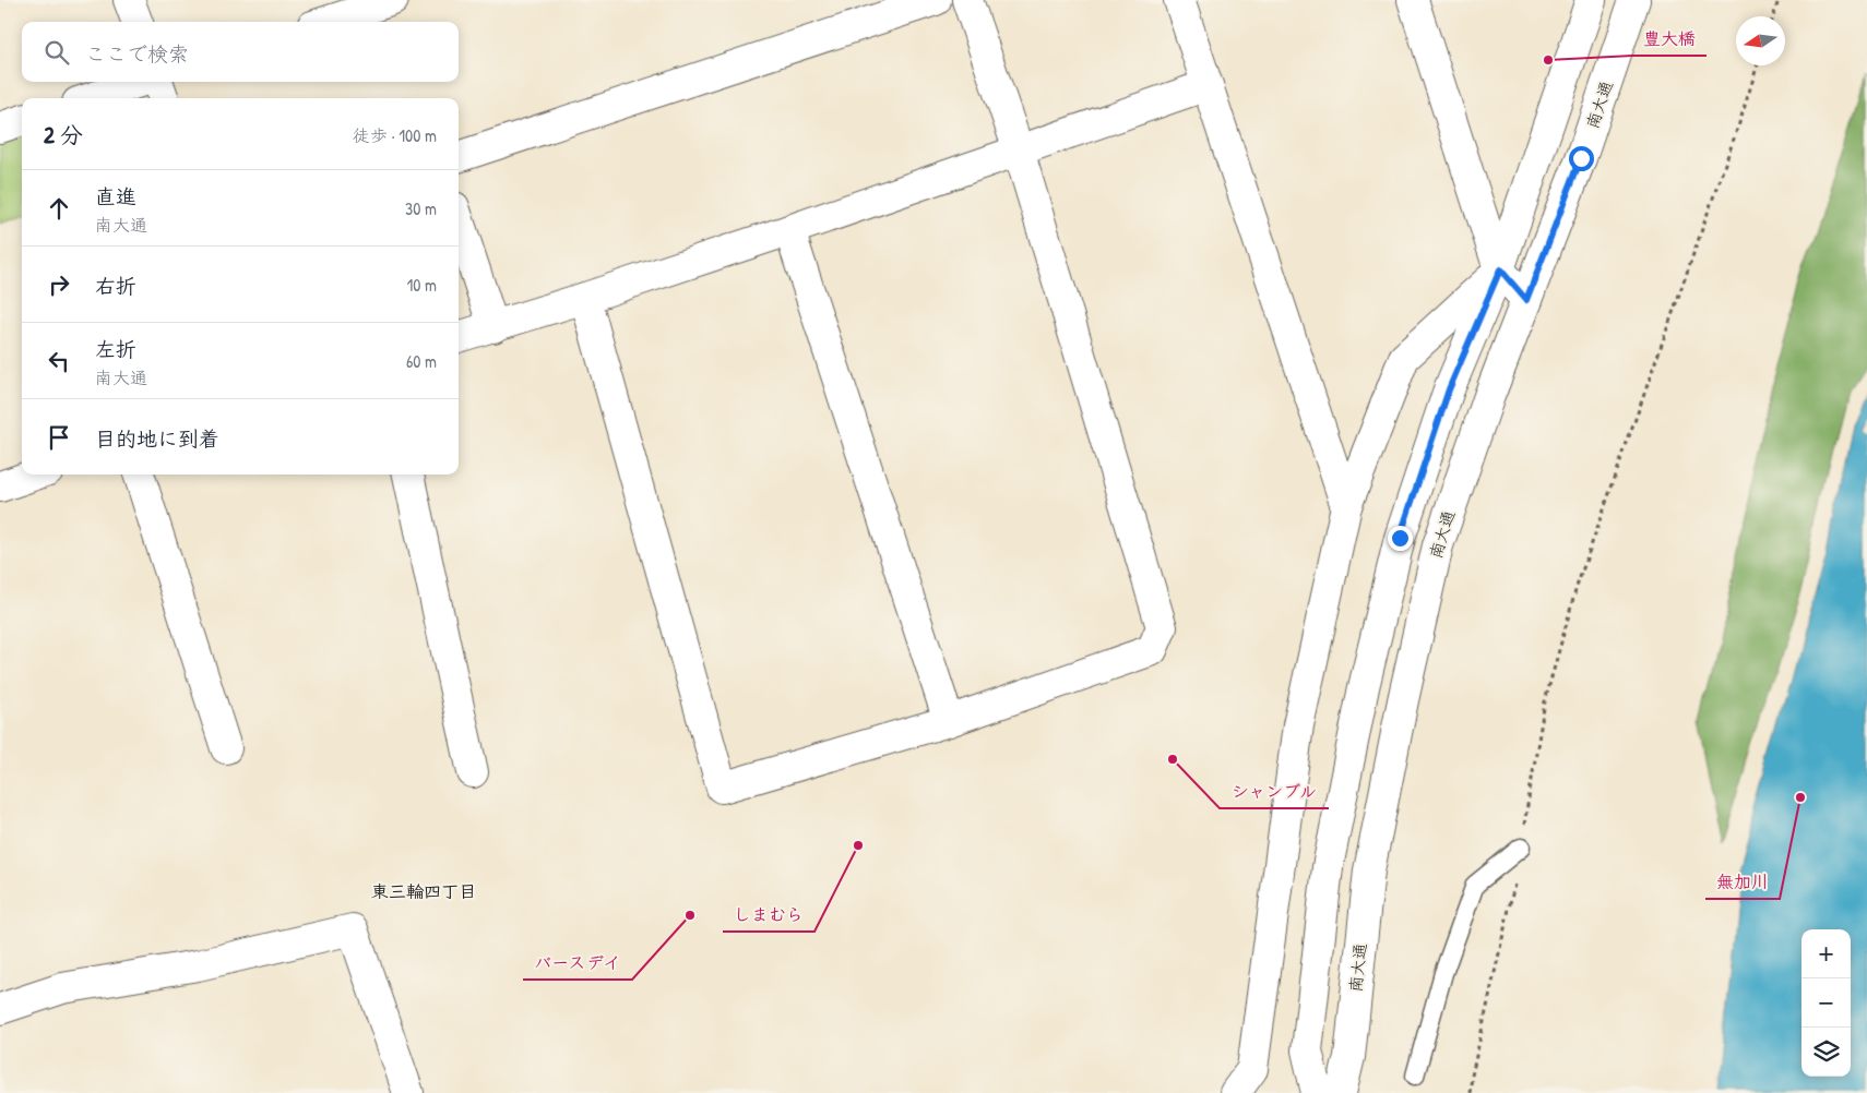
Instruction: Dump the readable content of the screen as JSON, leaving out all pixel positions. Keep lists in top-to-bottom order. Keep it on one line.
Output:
{"streets":{"street":["南大通"]},"districts":["東三輪四丁目"],"places":["豊大橋","シャンブル","無加川","しまむら","バースデイ"],"north":"left","page":{"search":"ここで検索","heading":["2 分","徒歩 · 100 m"],"list":[["直進","南大通","30 m"],["右折","10 m"],["左折","南大通","60 m"],"目的地に到着"],"map_buttons":["+","−"]}}
